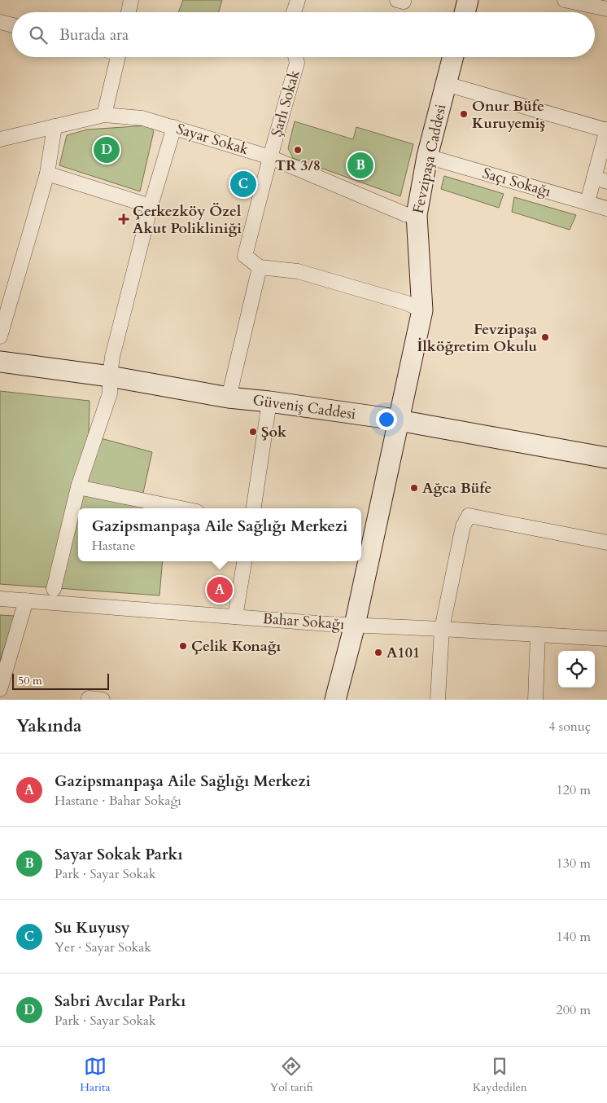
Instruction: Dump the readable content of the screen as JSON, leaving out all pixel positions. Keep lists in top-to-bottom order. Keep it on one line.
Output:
{"streets":{"street":["Şarlı Sokak","Sayar Sokak","Fevzipaşa Caddesi","Saçı Sokağı","Güveniş Caddesi","Bahar Sokağı"]},"crossings":[["Şarlı Sokak","Sayar Sokak"],["Sayar Sokak","Fevzipaşa Caddesi"],["Fevzipaşa Caddesi","Saçı Sokağı"],["Fevzipaşa Caddesi","Güveniş Caddesi"],["Fevzipaşa Caddesi","Bahar Sokağı"]],"places":{"other":["Onur Büfe Kuruyemiş","TR 3/8","Fevzipaşa İlköğretim Okulu","Şok","Ağca Büfe","Çelik Konağı","A101"],"health":["Çerkezköy Özel Akut Polikliniği"]},"scale_bar":"50 m","page":{"search":"Burada ara","pins":["D","B","C","A"],"popup":["Gazipsmanpaşa Aile Sağlığı Merkezi","Hastane"],"scale":"50 m","heading":["Yakında","4 sonuç"],"list":[{"mark":"A","name":"Gazipsmanpaşa Aile Sağlığı Merkezi","note":"Hastane · Bahar Sokağı","value":"120 m"},{"mark":"B","name":"Sayar Sokak Parkı","note":"Park · Sayar Sokak","value":"130 m"},{"mark":"C","name":"Su Kuyusy","note":"Yer · Sayar Sokak","value":"140 m"},{"mark":"D","name":"Sabri Avcılar Parkı","note":"Park · Sayar Sokak","value":"200 m"}],"nav":["Harita","Yol tarifi","Kaydedilen"]}}
